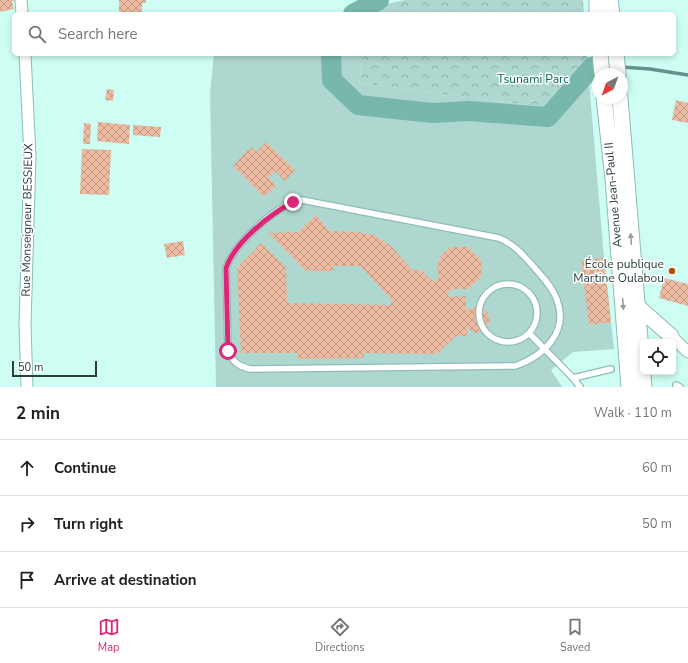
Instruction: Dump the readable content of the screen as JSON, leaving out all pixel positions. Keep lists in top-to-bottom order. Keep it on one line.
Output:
{"streets":{"main road":["Avenue Jean-Paul II"],"street":["Rue Monseigneur BESSIEUX"]},"parks":["Tsunami Parc"],"places":["École publique Martine Oulabou"],"scale_bar":"50 m","north":"bottom left","page":{"search":"Search here","scale":"50 m","heading":["2 min","Walk · 110 m"],"list":[["Continue","60 m"],["Turn right","50 m"],"Arrive at destination"],"nav":["Map","Directions","Saved"]}}
